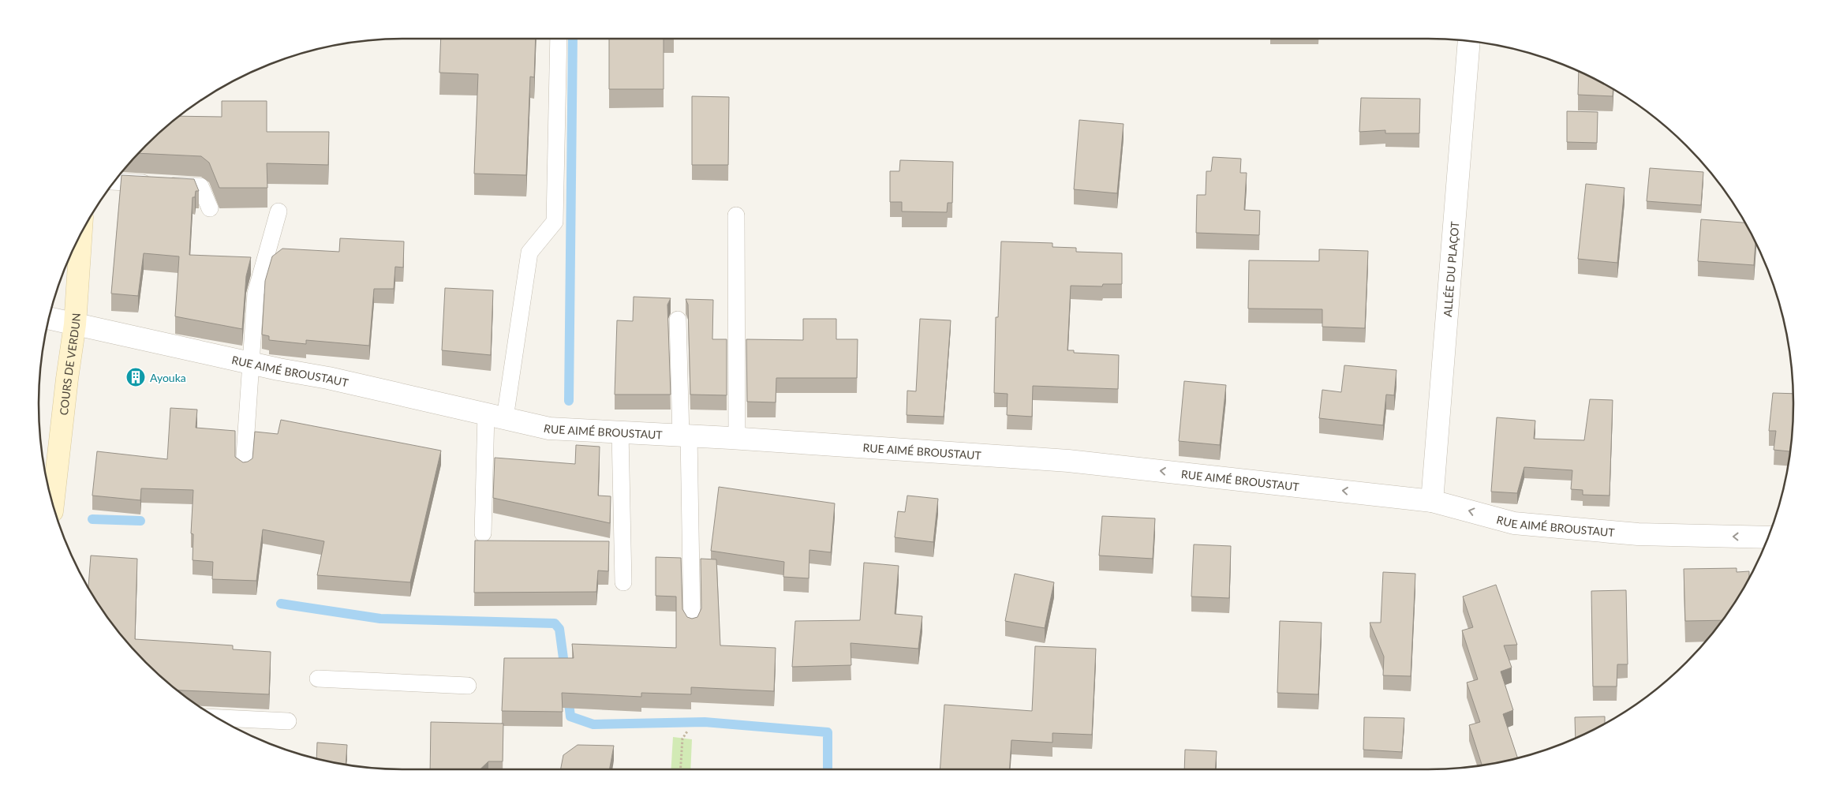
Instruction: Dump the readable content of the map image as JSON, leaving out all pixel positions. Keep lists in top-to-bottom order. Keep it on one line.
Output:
{"streets":{"main road":["COURS DE VERDUN"],"street":["ALLÉE DU PLAÇOT","RUE AIMÉ BROUSTAUT"]},"crossings":[["ALLÉE DU PLAÇOT","RUE AIMÉ BROUSTAUT"],["COURS DE VERDUN","RUE AIMÉ BROUSTAUT"]],"one_way":["RUE AIMÉ BROUSTAUT"],"places":{"building":["Ayouka"]}}
